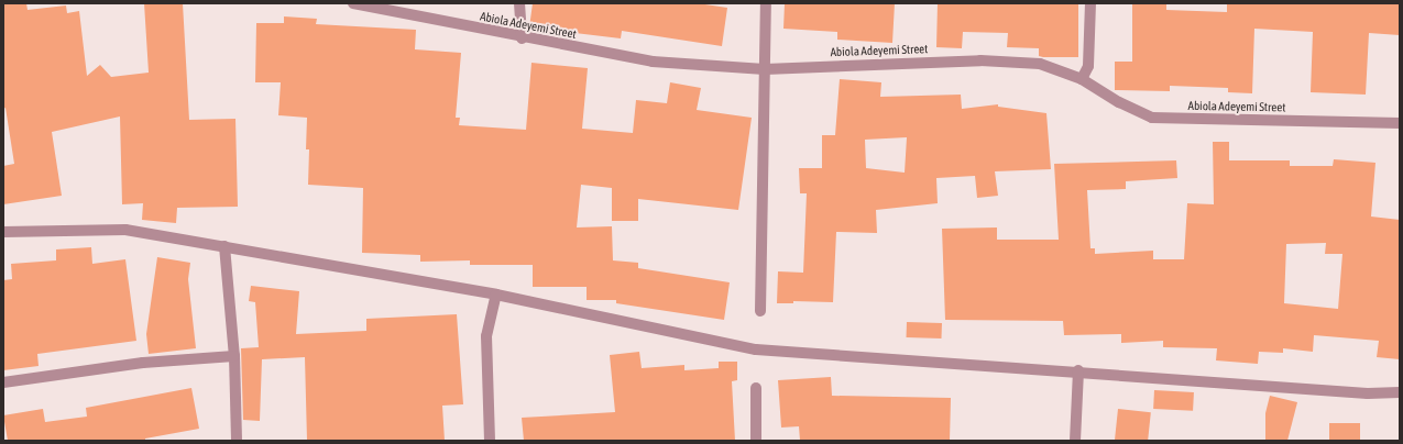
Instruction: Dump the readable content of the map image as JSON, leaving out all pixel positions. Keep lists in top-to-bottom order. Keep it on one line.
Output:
{"streets":{"street":["Abiola Adeyemi Street"]}}
